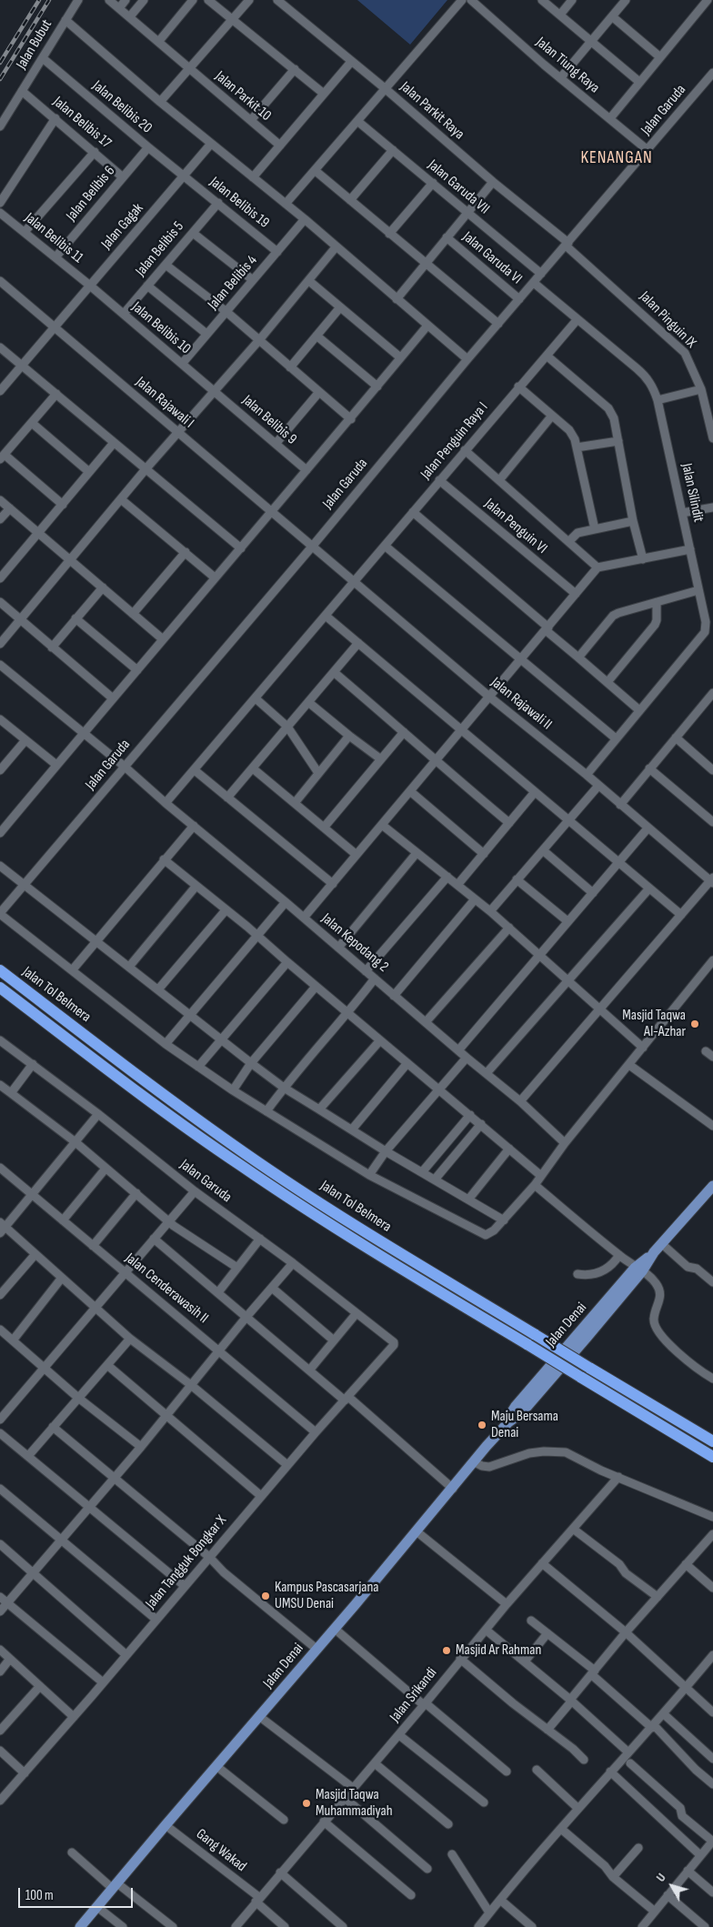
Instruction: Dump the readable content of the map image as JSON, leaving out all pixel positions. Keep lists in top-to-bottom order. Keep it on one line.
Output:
{"streets":{"highway":["Jalan Tol Belmera"],"main road":["Jalan Denai"],"street":["Jalan Bubut","Jalan Tiung Raya","Jalan Parkit 10","Jalan Belibis 20","Jalan Garuda","Jalan Parkit Raya","Jalan Belibis 17","Jalan Garuda VII","Jalan Belibis 6","Jalan Belibis 19","Jalan Gagak","Jalan Belibis 11","Jalan Belibis 5","Jalan Garuda VI","Jalan Belibis 4","Jalan Pinguin IX","Jalan Belibis 10","Jalan Rajawali I","Jalan Belibis 9","Jalan Penguin Raya I","Jalan Silindit","Jalan Penguin VI","Jalan Rajawali II","Jalan Kepodang 2","Jalan Cenderawasih II","Jalan Tangguk Bongkar X","Jalan Srikandi","Gang Wakad"]},"crossings":[["Jalan Bubut","Jalan Belibis 20"],["Jalan Bubut","Jalan Belibis 17"],["Jalan Tiung Raya","Jalan Garuda"],["Jalan Belibis 20","Jalan Belibis 6"],["Jalan Belibis 20","Jalan Belibis 19"],["Jalan Belibis 20","Jalan Gagak"],["Jalan Garuda","Jalan Parkit Raya"],["Jalan Garuda","Jalan Garuda VII"],["Jalan Garuda","Jalan Garuda VI"],["Jalan Garuda","Jalan Pinguin IX"],["Jalan Garuda","Jalan Rajawali I"],["Jalan Garuda","Jalan Silindit"],["Jalan Garuda","Jalan Rajawali II"],["Jalan Garuda","Jalan Kepodang 2"],["Jalan Garuda","Jalan Tangguk Bongkar X"],["Jalan Parkit Raya","Jalan Pinguin IX"],["Jalan Belibis 17","Jalan Belibis 6"],["Jalan Belibis 6","Jalan Belibis 11"],["Jalan Belibis 19","Jalan Gagak"],["Jalan Belibis 19","Jalan Belibis 5"],["Jalan Belibis 19","Jalan Belibis 4"],["Jalan Gagak","Jalan Belibis 11"],["Jalan Gagak","Jalan Belibis 10"],["Jalan Gagak","Jalan Rajawali I"],["Jalan Belibis 11","Jalan Belibis 10"],["Jalan Belibis 5","Jalan Belibis 10"],["Jalan Belibis 4","Jalan Belibis 10"],["Jalan Belibis 10","Jalan Belibis 9"],["Jalan Rajawali I","Jalan Rajawali II"],["Jalan Penguin Raya I","Jalan Silindit"],["Jalan Penguin Raya I","Jalan Penguin VI"],["Jalan Penguin Raya I","Jalan Rajawali II"],["Jalan Penguin Raya I","Jalan Kepodang 2"],["Jalan Silindit","Jalan Rajawali II"],["Jalan Cenderawasih II","Jalan Tangguk Bongkar X"],["Jalan Denai","Gang Wakad"],["Jalan Srikandi","Gang Wakad"]],"districts":["KENANGAN"],"places":["Masjid Taqwa Al-Azhar","Maju Bersama Denai","Kampus Pascasarjana UMSU Denai","Masjid Ar Rahman","Masjid Taqwa Muhammadiyah"],"scale_bar":"100 m","north":"top left"}
